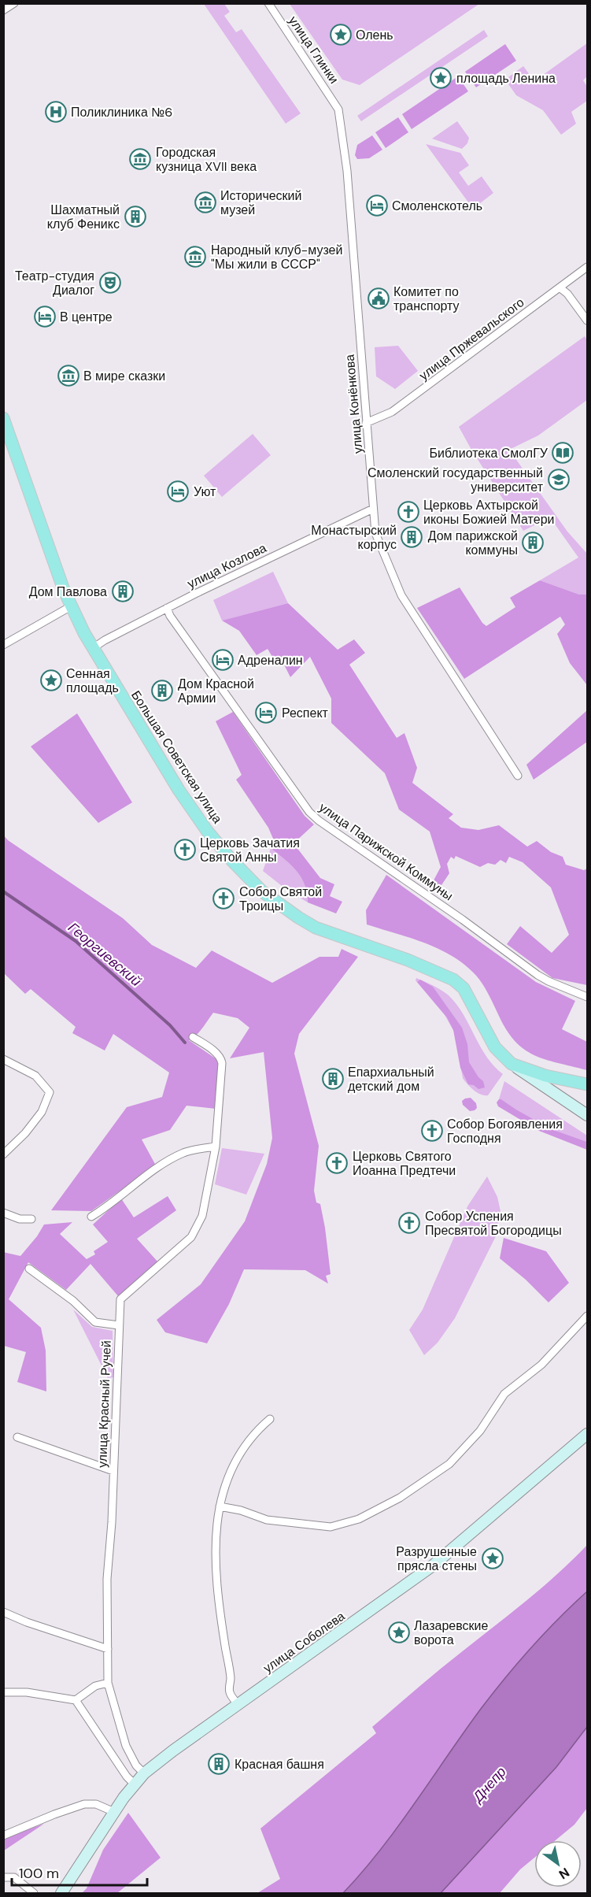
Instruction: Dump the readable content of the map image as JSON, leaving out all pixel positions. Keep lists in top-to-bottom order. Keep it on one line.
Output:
{"streets":{"main road":["Большая Советская улица","улица Соболева"],"street":["улица Глинки","улица Пржевальского","улица Конёнкова","улица Козлова","улица Парижской Коммуны","улица Красный Ручей"]},"crossings":[["улица Глинки","улица Конёнкова"],["улица Пржевальского","улица Конёнкова"],["улица Конёнкова","улица Козлова"],["улица Козлова","Большая Советская улица"],["улица Козлова","улица Парижской Коммуны"],["улица Красный Ручей","улица Соболева"]],"water":["Георгиевский","Днепр"],"places":{"place":["Олень","площадь Ленина","Сенная площадь","Разрушенные прясла стены","Лазаревские ворота"],"hospital":["Поликлиника №6"],"museum":["Городская кузница XVII века","Исторический музей","Народный клуб-музей \"Мы жили в СССР\"","В мире сказки"],"hotel":["Смоленскотель","В центре","Уют","Адреналин","Респект"],"building":["Шахматный клуб Феникс","Монастырский корпус","Дом парижской коммуны","Дом Павлова","Дом Красной Армии","Епархиальный детский дом","Красная башня"],"theatre":["Театр-студия Диалог"],"public building":["Комитет по транспорту"],"library":["Библиотека СмолГУ"],"school or university":["Смоленский государственный университет"],"church":["Церковь Ахтырской иконы Божией Матери","Церковь Зачатия Святой Анны","Собор Святой Троицы","Собор Богоявления Господня","Церковь Святого Иоанна Предтечи","Собор Успения Пресвятой Богородицы"]},"scale_bar":"100 m","north":"bottom right"}
